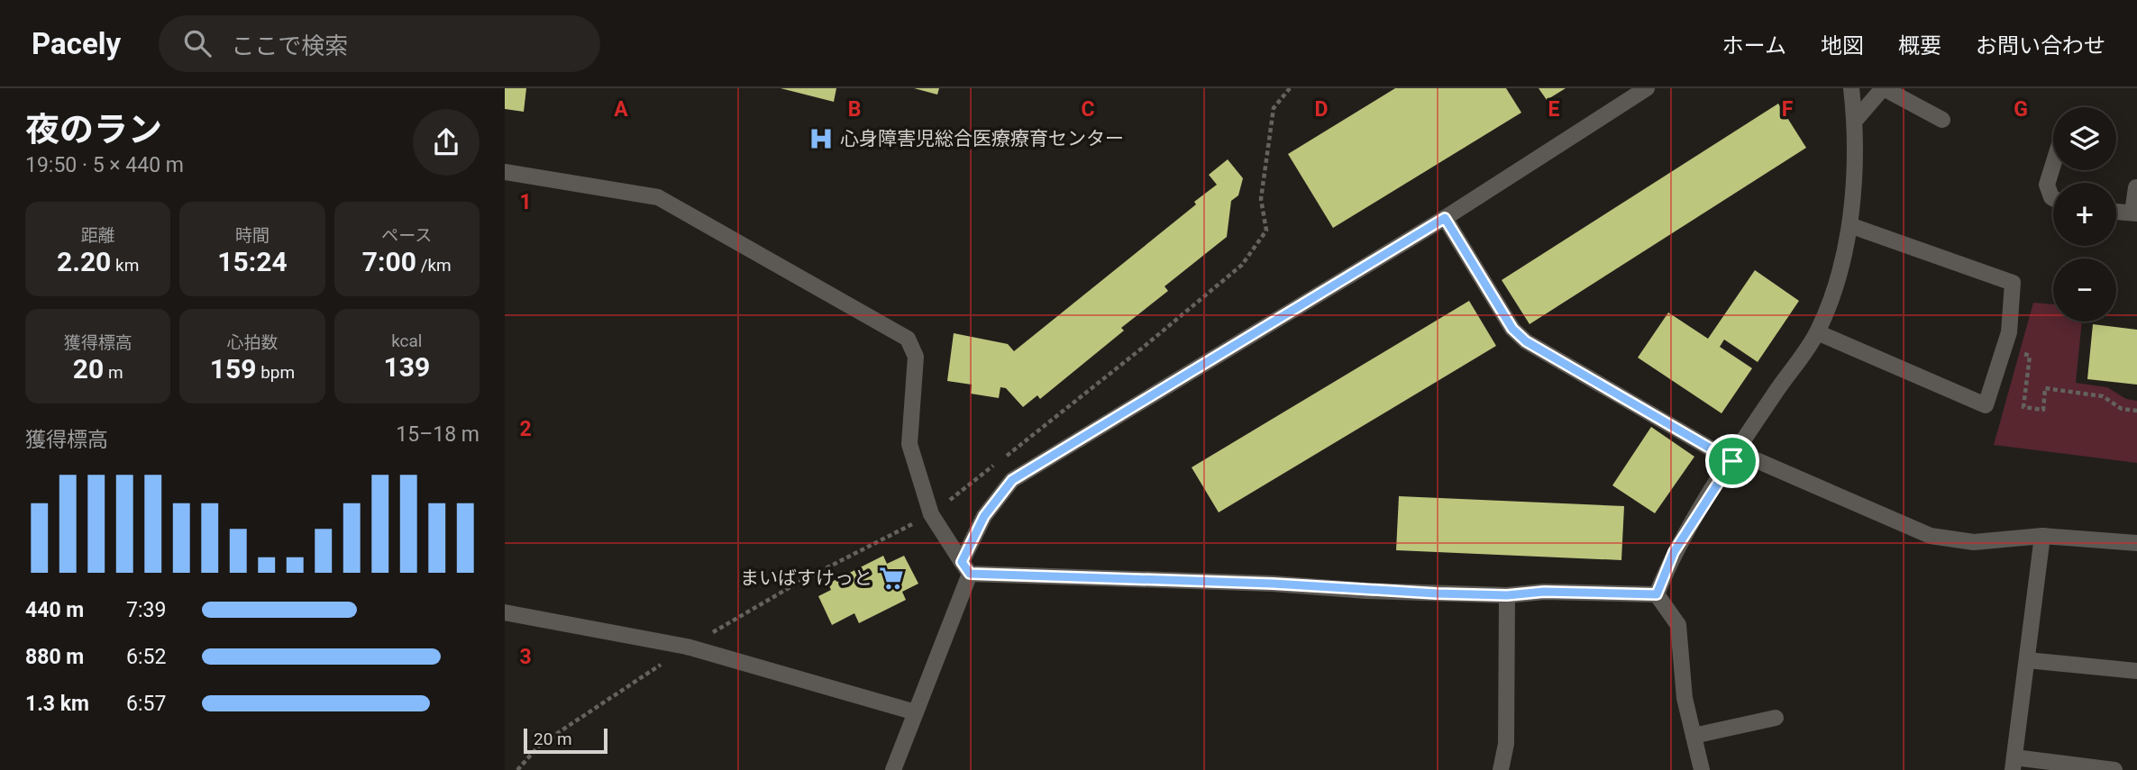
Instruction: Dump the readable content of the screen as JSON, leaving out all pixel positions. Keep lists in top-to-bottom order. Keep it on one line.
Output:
{"places":{"hospital":["心身障害児総合医療療育センター"],"supermarket":["まいばすけっと"]},"scale_bar":"20 m","page":{"header":"Pacely","search":"ここで検索","nav":["ホーム","地図","概要","お問い合わせ"],"heading":["夜のラン","19:50 · 5 × 440 m"],"map_buttons":["+","−"],"stats":[["距離","2.20 km"],["時間","15:24"],["ペース","7:00 /km"],["獲得標高","20 m"],["心拍数","159 bpm"],["kcal","139"]],"chart":["獲得標高","15–18 m"],"list":[{"name":"440 m","note":"7:39"},{"name":"880 m","note":"6:52"},{"name":"1.3 km","note":"6:57"}],"scale":"20 m"},"grid":{"columns":["A","B","C","D","E","F","G"],"rows":["1","2","3"]}}
